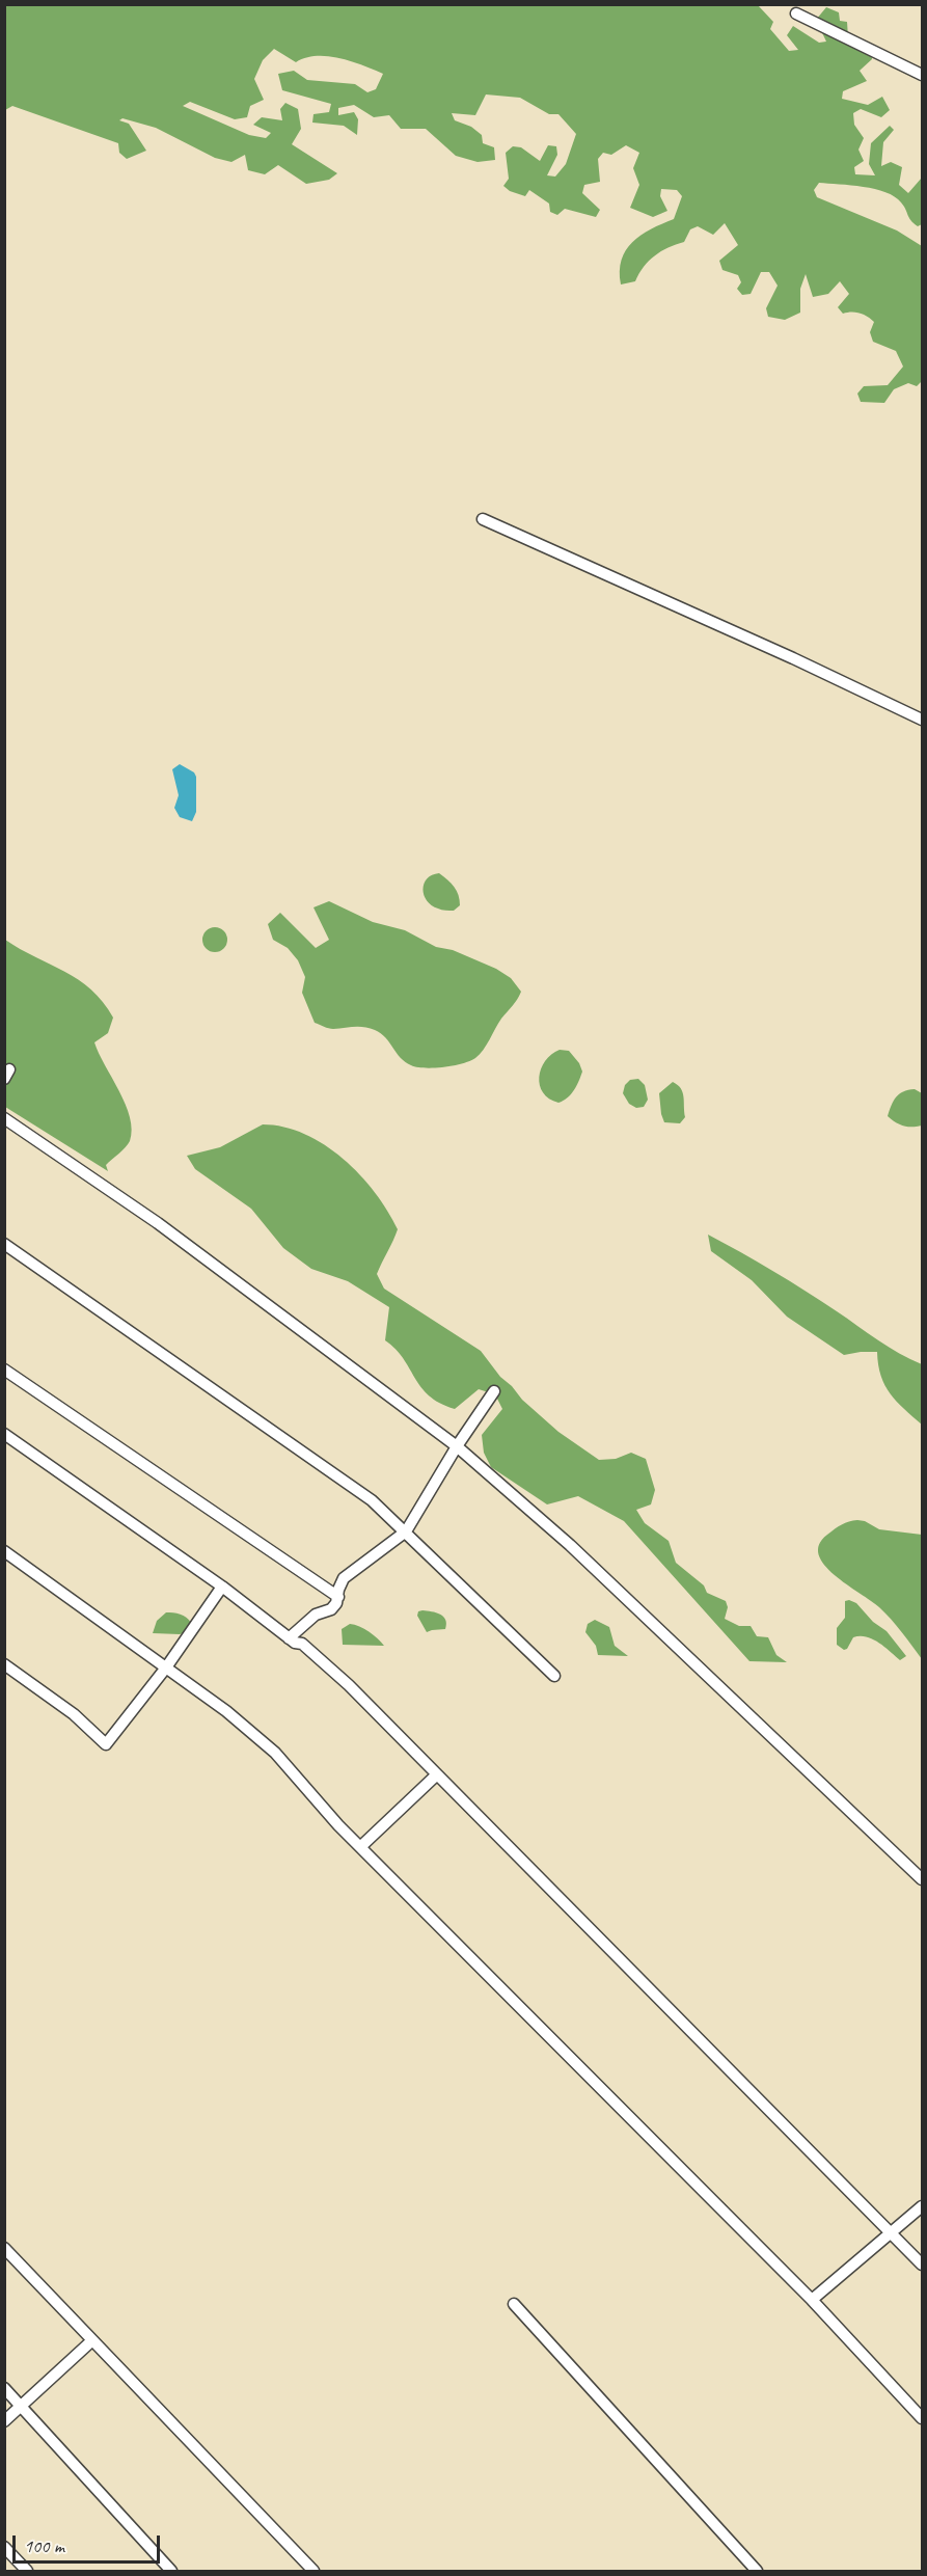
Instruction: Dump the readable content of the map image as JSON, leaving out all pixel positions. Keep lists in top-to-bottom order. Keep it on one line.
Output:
{"scale_bar":"100 m"}
